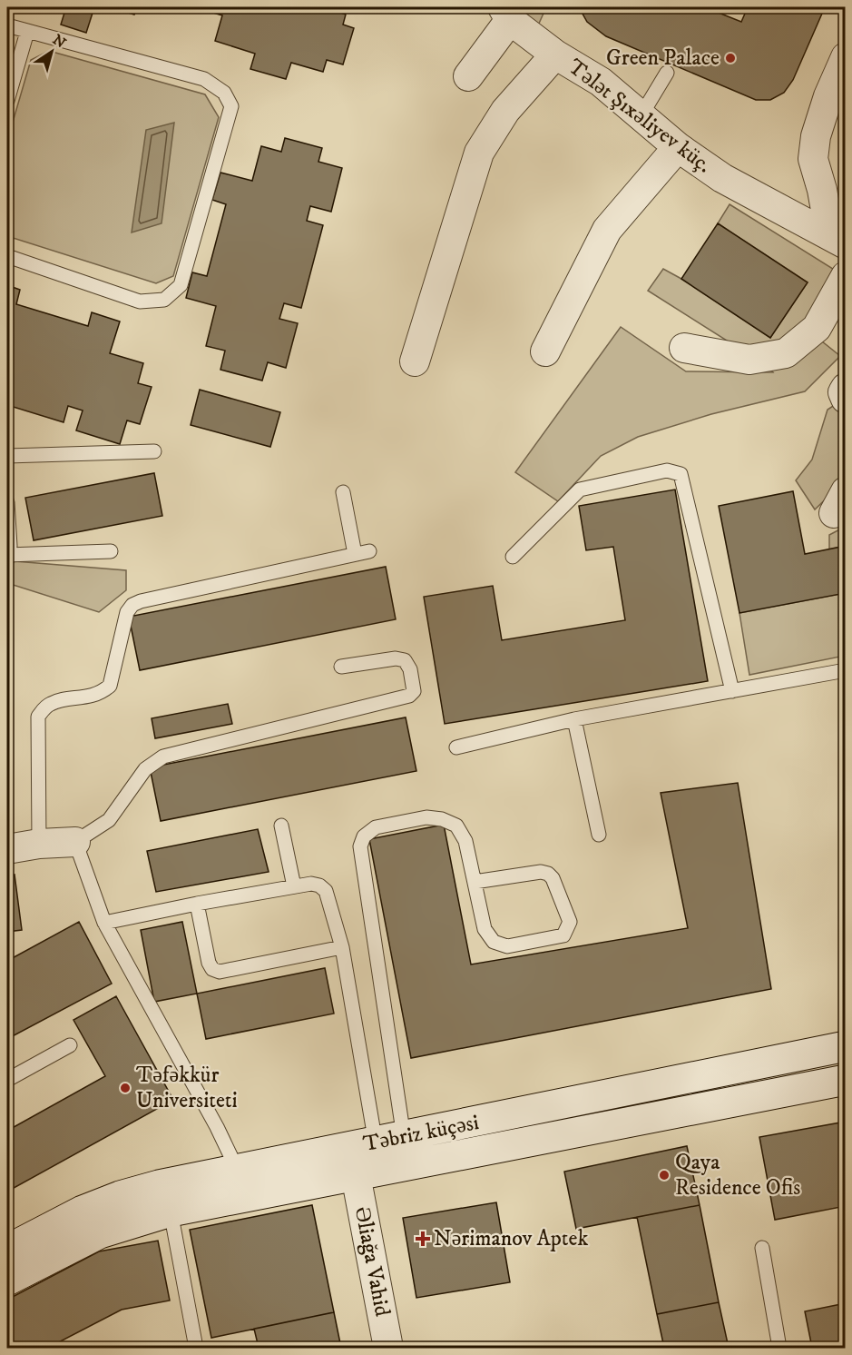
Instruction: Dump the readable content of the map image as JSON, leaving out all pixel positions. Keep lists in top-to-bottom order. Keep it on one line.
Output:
{"streets":{"main road":["Təbriz küçəsi"],"street":["Tələt Şıxəliyev küç.","Əliağa Vahid"]},"crossings":[["Təbriz küçəsi","Əliağa Vahid"]],"places":{"other":["Green Palace","Təfəkkür Universiteti","Qaya Residence Ofis"],"health":["Nərimanov Aptek"]},"north":"top right"}
